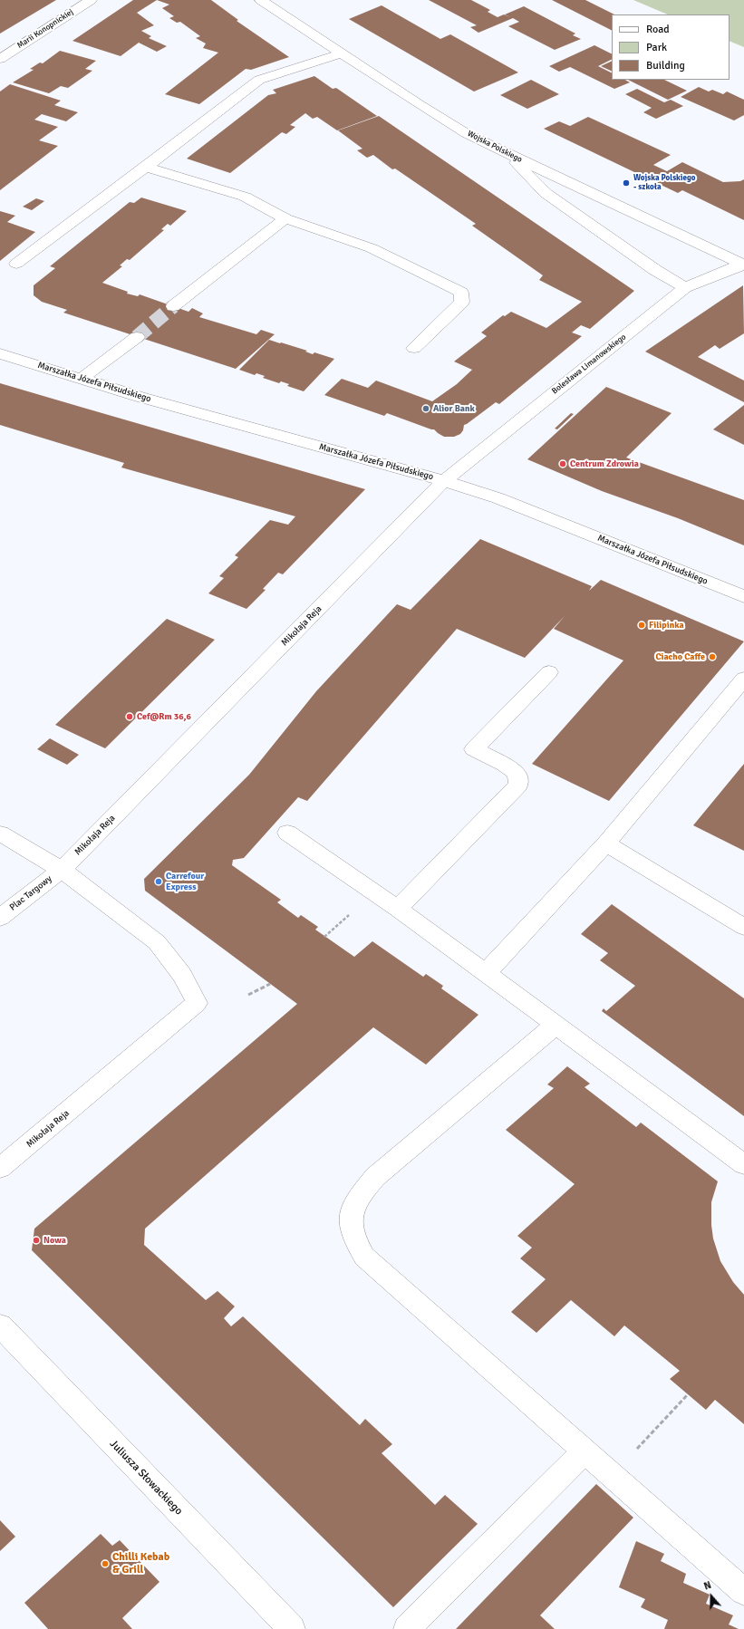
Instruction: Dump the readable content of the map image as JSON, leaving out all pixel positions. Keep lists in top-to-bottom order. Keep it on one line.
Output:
{"streets":{"street":["Marii Konopnickiej","Wojska Polskiego","Bolesława Limanowskiego","Marszałka Józefa Piłsudskiego","Mikołaja Reja","Plac Targowy","Juliusza Słowackiego"]},"crossings":[["Wojska Polskiego","Bolesława Limanowskiego"],["Bolesława Limanowskiego","Marszałka Józefa Piłsudskiego"],["Bolesława Limanowskiego","Mikołaja Reja"],["Marszałka Józefa Piłsudskiego","Mikołaja Reja"],["Mikołaja Reja","Plac Targowy"]],"places":["Wojska Polskiego - szkoła","Alior Bank","Centrum Zdrowia","Filipinka","Ciacho Caffe","Cef@Rm 36,6","Carrefour Express","Nowa","Chilli Kebab & Grill"],"legend":["Road","Park","Building"],"north":"top"}
